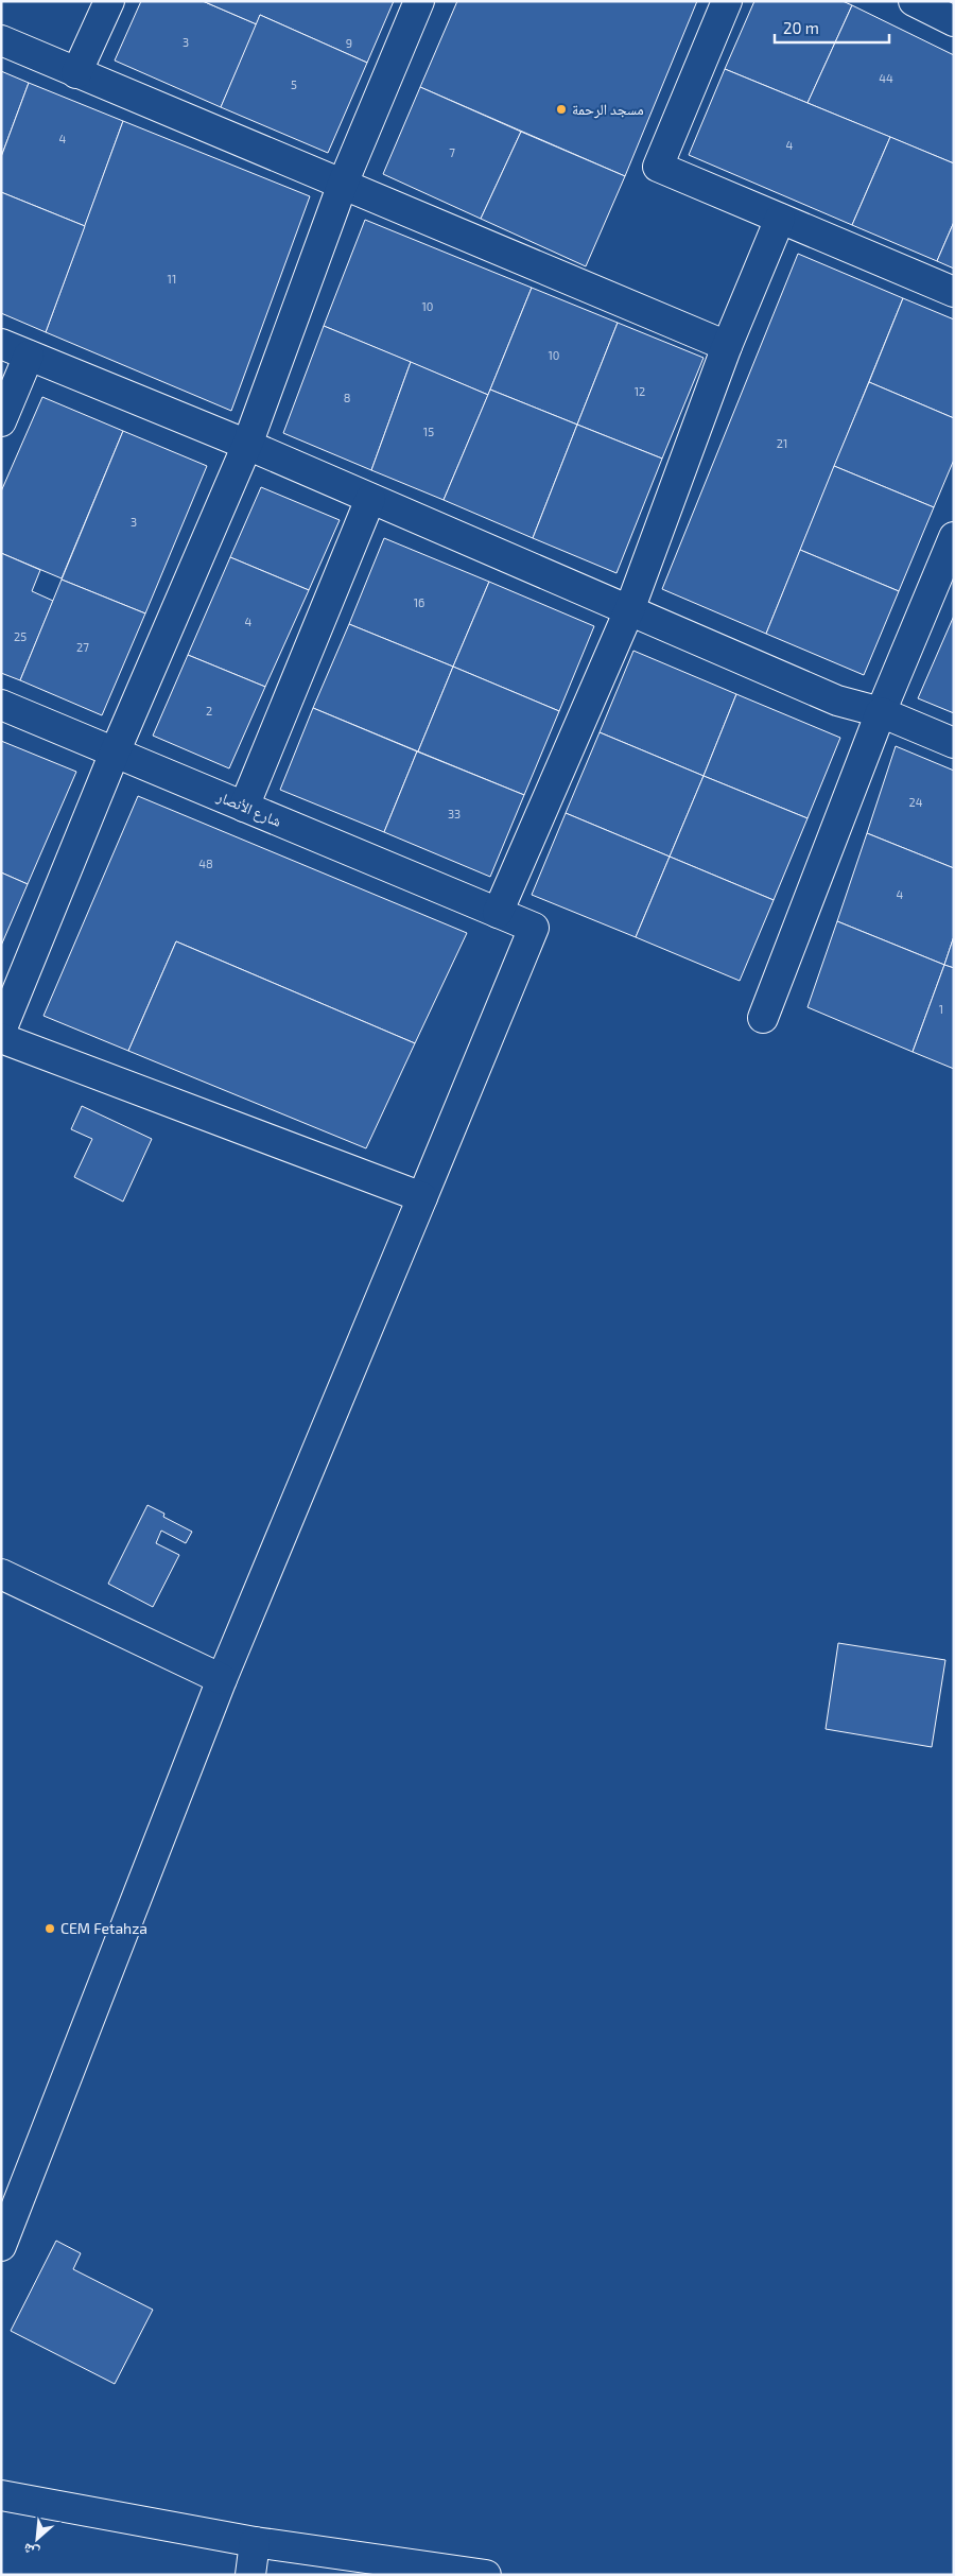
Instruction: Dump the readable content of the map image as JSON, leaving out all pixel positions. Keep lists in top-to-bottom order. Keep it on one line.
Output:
{"streets":{"street":["شارع الأنصار"]},"places":["مسجد الرحمة","CEM Fetahza"],"house_numbers":["3","9","44","5","4","4","7","11","10","10","12","8","15","21","3","16","4","25","27","2","24","33","48","4","1"],"scale_bar":"20 m","north":"bottom left"}
